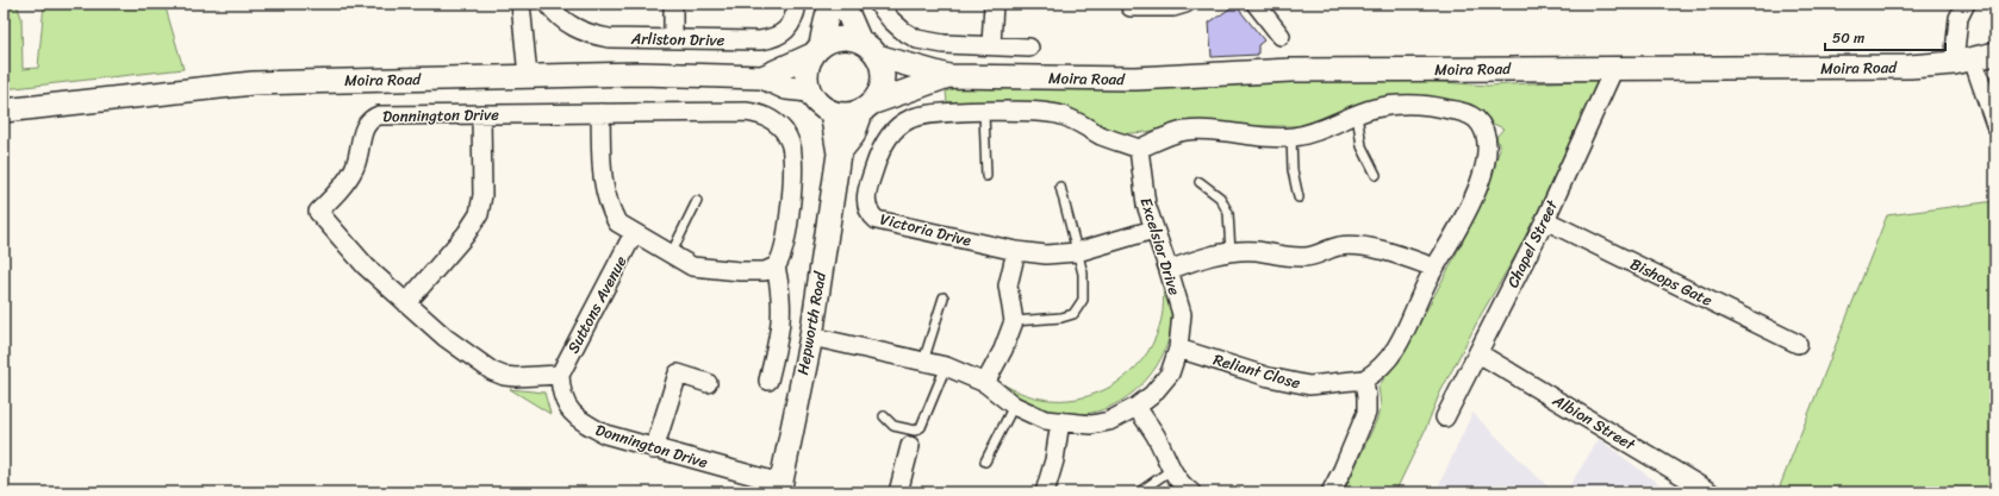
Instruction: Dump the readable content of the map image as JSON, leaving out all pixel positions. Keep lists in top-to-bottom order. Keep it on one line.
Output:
{"streets":{"street":["Arliston Drive","Moira Road","Donnington Drive","Victoria Drive","Chapel Street","Excelsior Drive","Bishops Gate","Suttons Avenue","Hepworth Road","Reliant Close","Albion Street"]},"crossings":[["Moira Road","Chapel Street"],["Moira Road","Hepworth Road"],["Donnington Drive","Suttons Avenue"],["Donnington Drive","Hepworth Road"],["Victoria Drive","Excelsior Drive"],["Chapel Street","Bishops Gate"],["Chapel Street","Albion Street"],["Excelsior Drive","Hepworth Road"],["Excelsior Drive","Reliant Close"]],"scale_bar":"50 m"}
